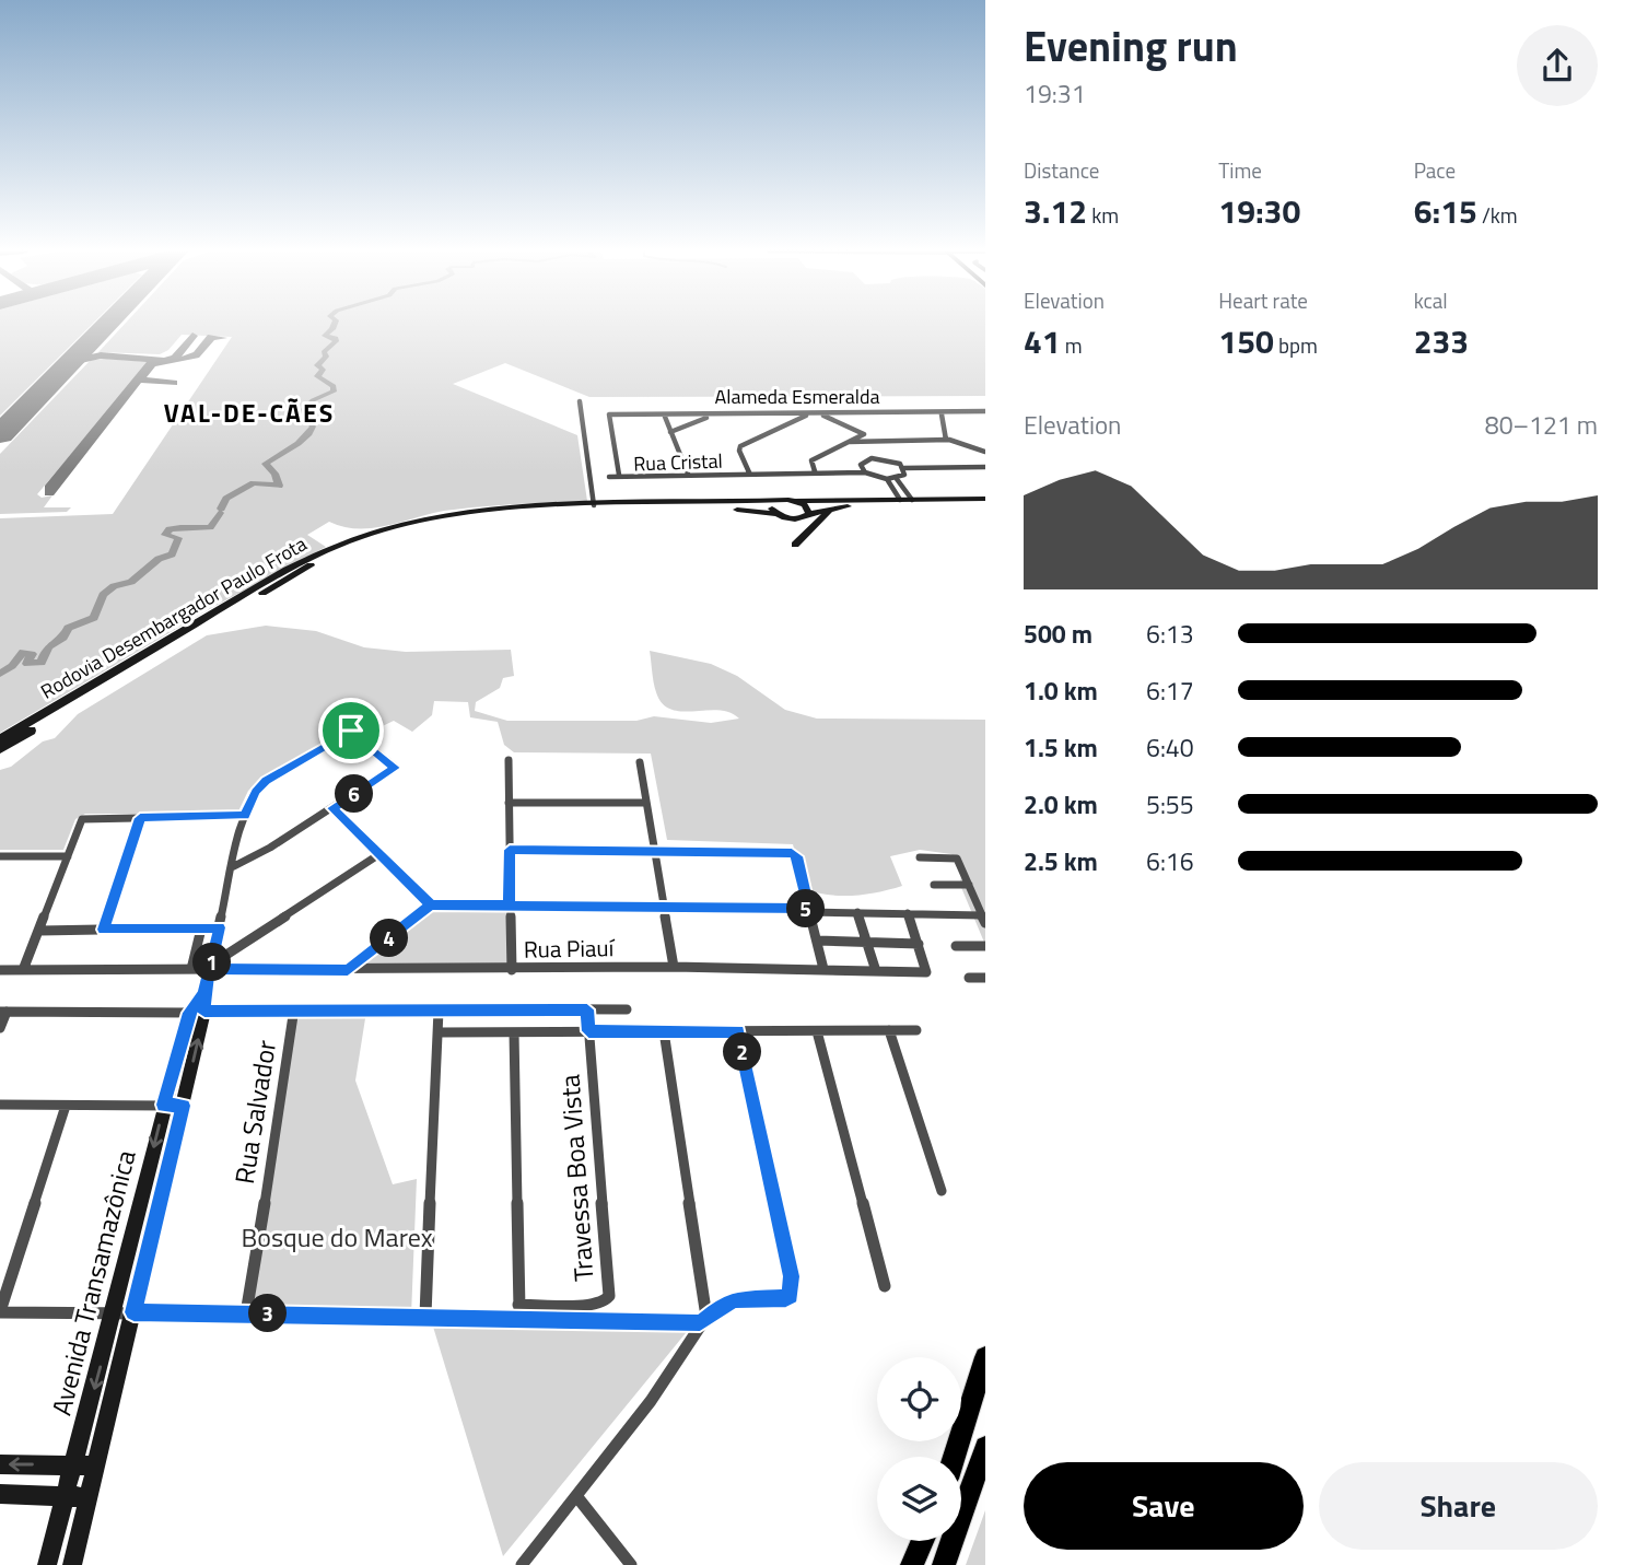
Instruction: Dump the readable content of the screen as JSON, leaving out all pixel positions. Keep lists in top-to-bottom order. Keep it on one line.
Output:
{"streets":{"street":["Alameda Esmeralda","Rua Cristal","Rodovia Desembargador Paulo Frota","Rua Piauí","Rua Salvador","Travessa Boa Vista","Avenida Transamazônica"]},"districts":["VAL-DE-CÃES"],"parks":["Bosque do Marex"],"page":{"heading":["Evening run","19:31"],"stats":[["Distance","3.12 km"],["Time","19:30"],["Pace","6:15 /km"],["Elevation","41 m"],["Heart rate","150 bpm"],["kcal","233"]],"chart":["Elevation","80–121 m"],"list":[{"name":"500 m","note":"6:13"},{"name":"1.0 km","note":"6:17"},{"name":"1.5 km","note":"6:40"},{"name":"2.0 km","note":"5:55"},{"name":"2.5 km","note":"6:16"}],"pins":["6","5","4","1","2","3"],"buttons":["Save","Share"]}}
